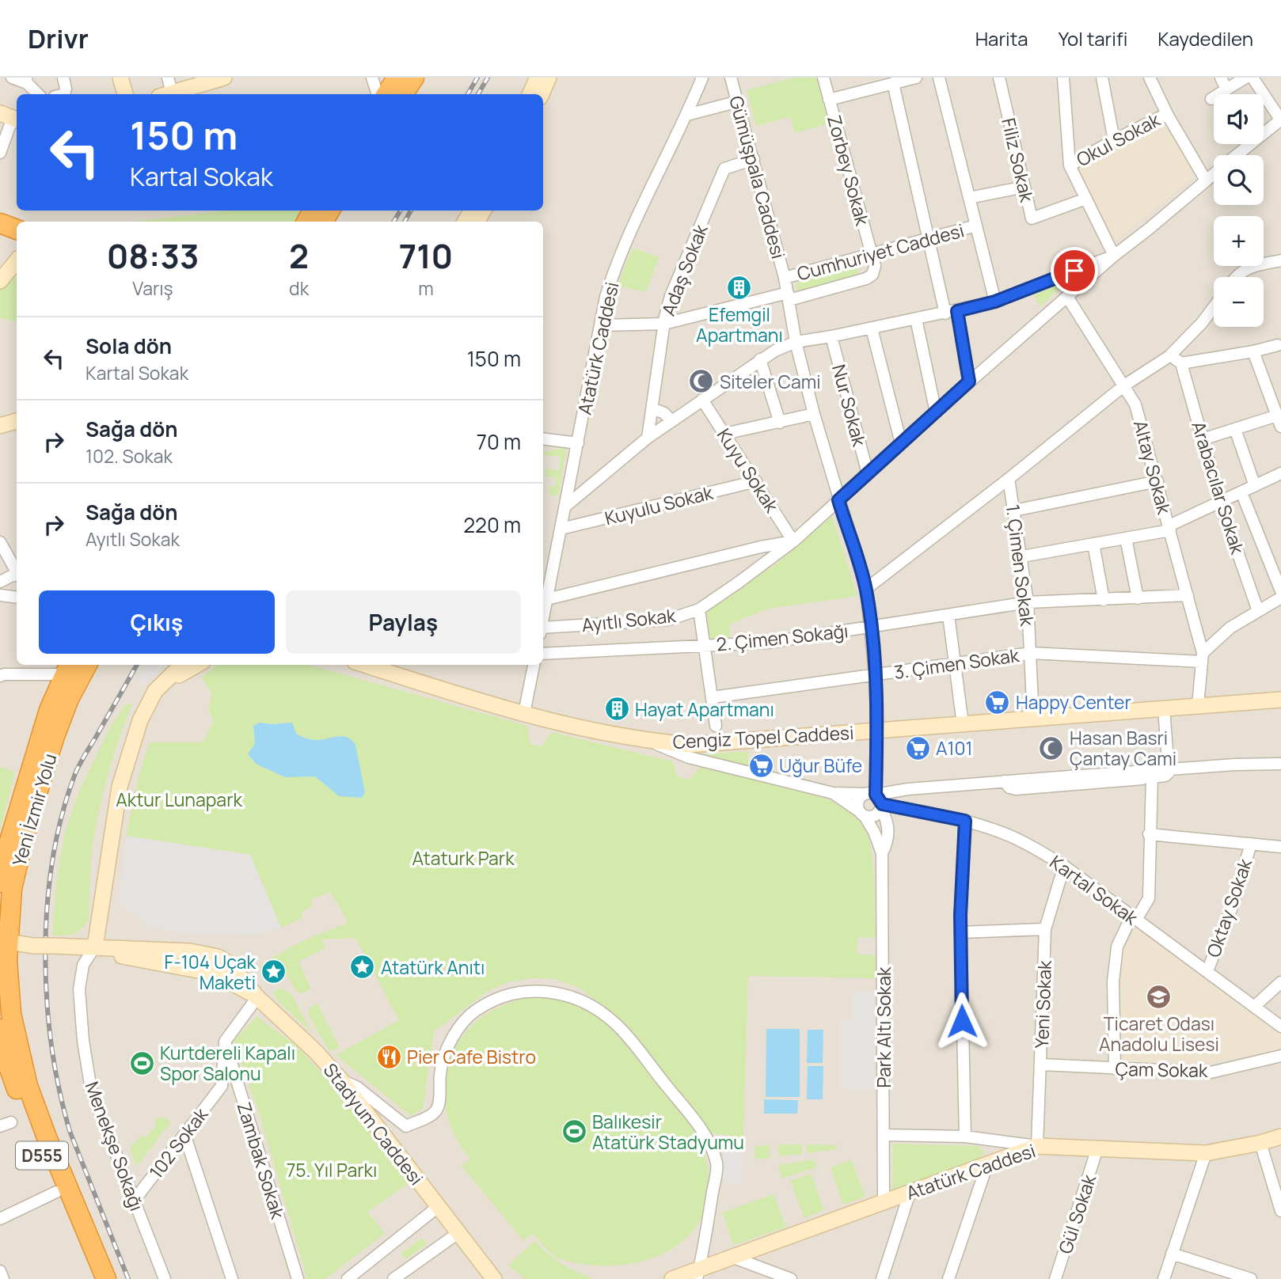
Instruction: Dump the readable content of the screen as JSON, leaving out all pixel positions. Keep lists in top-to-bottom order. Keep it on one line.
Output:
{"streets":{"highway":["Yeni İzmir Yolu","D555"],"main road":["Atatürk Caddesi","Cengiz Topel Caddesi","Stadyum Caddesi"],"street":["Okul Sokak","Filiz Sokak","Zorbey Sokak","Gümüşpala Caddesi","Cumhuriyet Caddesi","Adaş Sokak","Nur Sokak","Altay Sokak","Kuyu Sokak","Arabacılar Sokak","Kuyulu Sokak","1. Çimen Sokak","Ayıtlı Sokak","2. Çimen Sokağı","3. Çimen Sokak","Kartal Sokak","Oktay Sokak","Yeni Sokak","Park Altı Sokak","Çam Sokak","102 Sokak","Menekşe Sokağı","Zambak Sokak","Gül Sokak"]},"crossings":[["Zorbey Sokak","Gümüşpala Caddesi"],["Zorbey Sokak","Cumhuriyet Caddesi"],["Gümüşpala Caddesi","Cumhuriyet Caddesi"],["Gümüşpala Caddesi","Adaş Sokak"],["Gümüşpala Caddesi","Ayıtlı Sokak"],["Gümüşpala Caddesi","2. Çimen Sokağı"],["Gümüşpala Caddesi","3. Çimen Sokak"],["Gümüşpala Caddesi","Cengiz Topel Caddesi"],["Gümüşpala Caddesi","Kartal Sokak"],["Cumhuriyet Caddesi","Adaş Sokak"],["Cumhuriyet Caddesi","Atatürk Caddesi"],["Atatürk Caddesi","Kuyulu Sokak"],["Atatürk Caddesi","Ayıtlı Sokak"],["Atatürk Caddesi","Yeni Sokak"],["Atatürk Caddesi","Park Altı Sokak"],["Atatürk Caddesi","Gül Sokak"],["Nur Sokak","Ayıtlı Sokak"],["Altay Sokak","Ayıtlı Sokak"],["Altay Sokak","2. Çimen Sokağı"],["Altay Sokak","3. Çimen Sokak"],["Altay Sokak","Cengiz Topel Caddesi"],["Kuyu Sokak","Kuyulu Sokak"],["Kuyu Sokak","Ayıtlı Sokak"],["1. Çimen Sokak","2. Çimen Sokağı"],["1. Çimen Sokak","3. Çimen Sokak"],["1. Çimen Sokak","Cengiz Topel Caddesi"],["Yeni İzmir Yolu","Stadyum Caddesi"],["Kartal Sokak","Oktay Sokak"],["Kartal Sokak","Yeni Sokak"],["Yeni Sokak","Çam Sokak"],["Stadyum Caddesi","Menekşe Sokağı"],["102 Sokak","Menekşe Sokağı"],["102 Sokak","Zambak Sokak"]],"parks":["Aktur Lunapark","Ataturk Park","75. Yıl Parkı"],"places":{"building":["Efemgil Apartmanı","Hayat Apartmanı"],"mosque":["Siteler Cami","Hasan Basri Çantay Cami"],"supermarket":["Happy Center","A101","Uğur Büfe"],"place":["Atatürk Anıtı","F-104 Uçak Maketi"],"school or university":["Ticaret Odası Anadolu Lisesi"],"restaurant":["Pier Cafe Bistro"],"sports":["Kurtdereli Kapalı Spor Salonu","Balıkesir Atatürk Stadyumu"]},"page":{"header":"Drivr","nav":["Harita","Yol tarifi","Kaydedilen"],"map_buttons":["+","−"],"turn":["150 m","Kartal Sokak"],"eta":["08:33","Varış","2","dk","710","m"],"list":[{"name":"Sola dön","note":"Kartal Sokak","value":"150 m"},{"name":"Sağa dön","note":"102. Sokak","value":"70 m"},{"name":"Sağa dön","note":"Ayıtlı Sokak","value":"220 m"}],"buttons":["Çıkış","Paylaş"]}}
